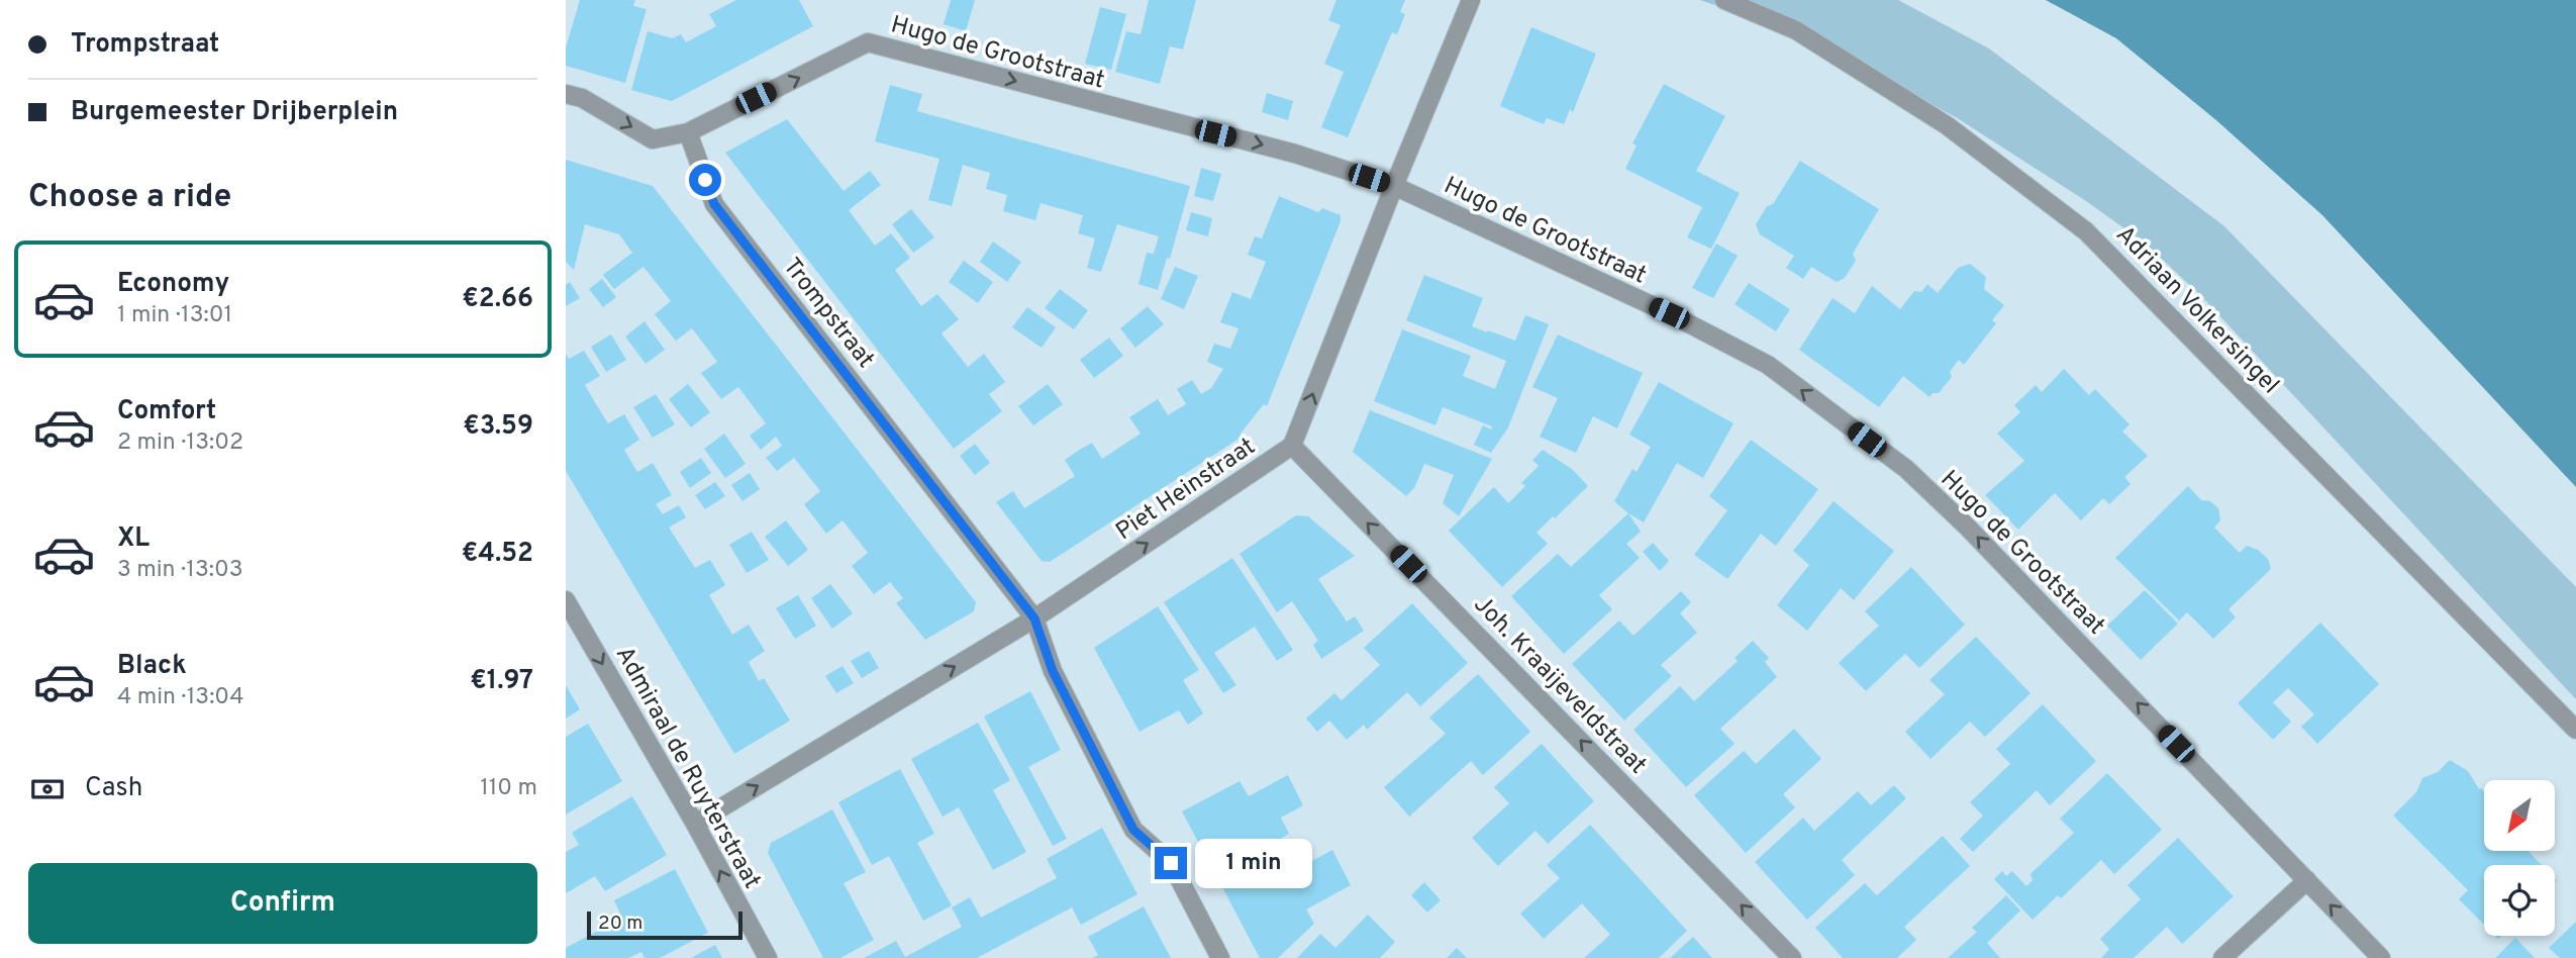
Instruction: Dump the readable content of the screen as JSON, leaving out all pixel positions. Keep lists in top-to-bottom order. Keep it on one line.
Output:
{"streets":{"street":["Hugo de Grootstraat","Adriaan Volkersingel","Trompstraat","Piet Heinstraat","Joh. Kraaijeveldstraat","Admiraal de Ruyterstraat"]},"crossings":[["Hugo de Grootstraat","Trompstraat"],["Hugo de Grootstraat","Piet Heinstraat"],["Trompstraat","Piet Heinstraat"],["Piet Heinstraat","Joh. Kraaijeveldstraat"],["Piet Heinstraat","Admiraal de Ruyterstraat"]],"one_way":["Piet Heinstraat","Joh. Kraaijeveldstraat"],"scale_bar":"20 m","north":"bottom left","page":{"banner":["Trompstraat","Burgemeester Drijberplein"],"heading":"Choose a ride","list":[{"name":"Economy","note":"1 min · 13:01","value":"€2.66"},{"name":"Comfort","note":"2 min · 13:02","value":"€3.59"},{"name":"XL","note":"3 min · 13:03","value":"€4.52"},{"name":"Black","note":"4 min · 13:04","value":"€1.97"}],"pay":["Cash","110 m"],"bubble":"1 min","buttons":"Confirm","scale":"20 m"}}
